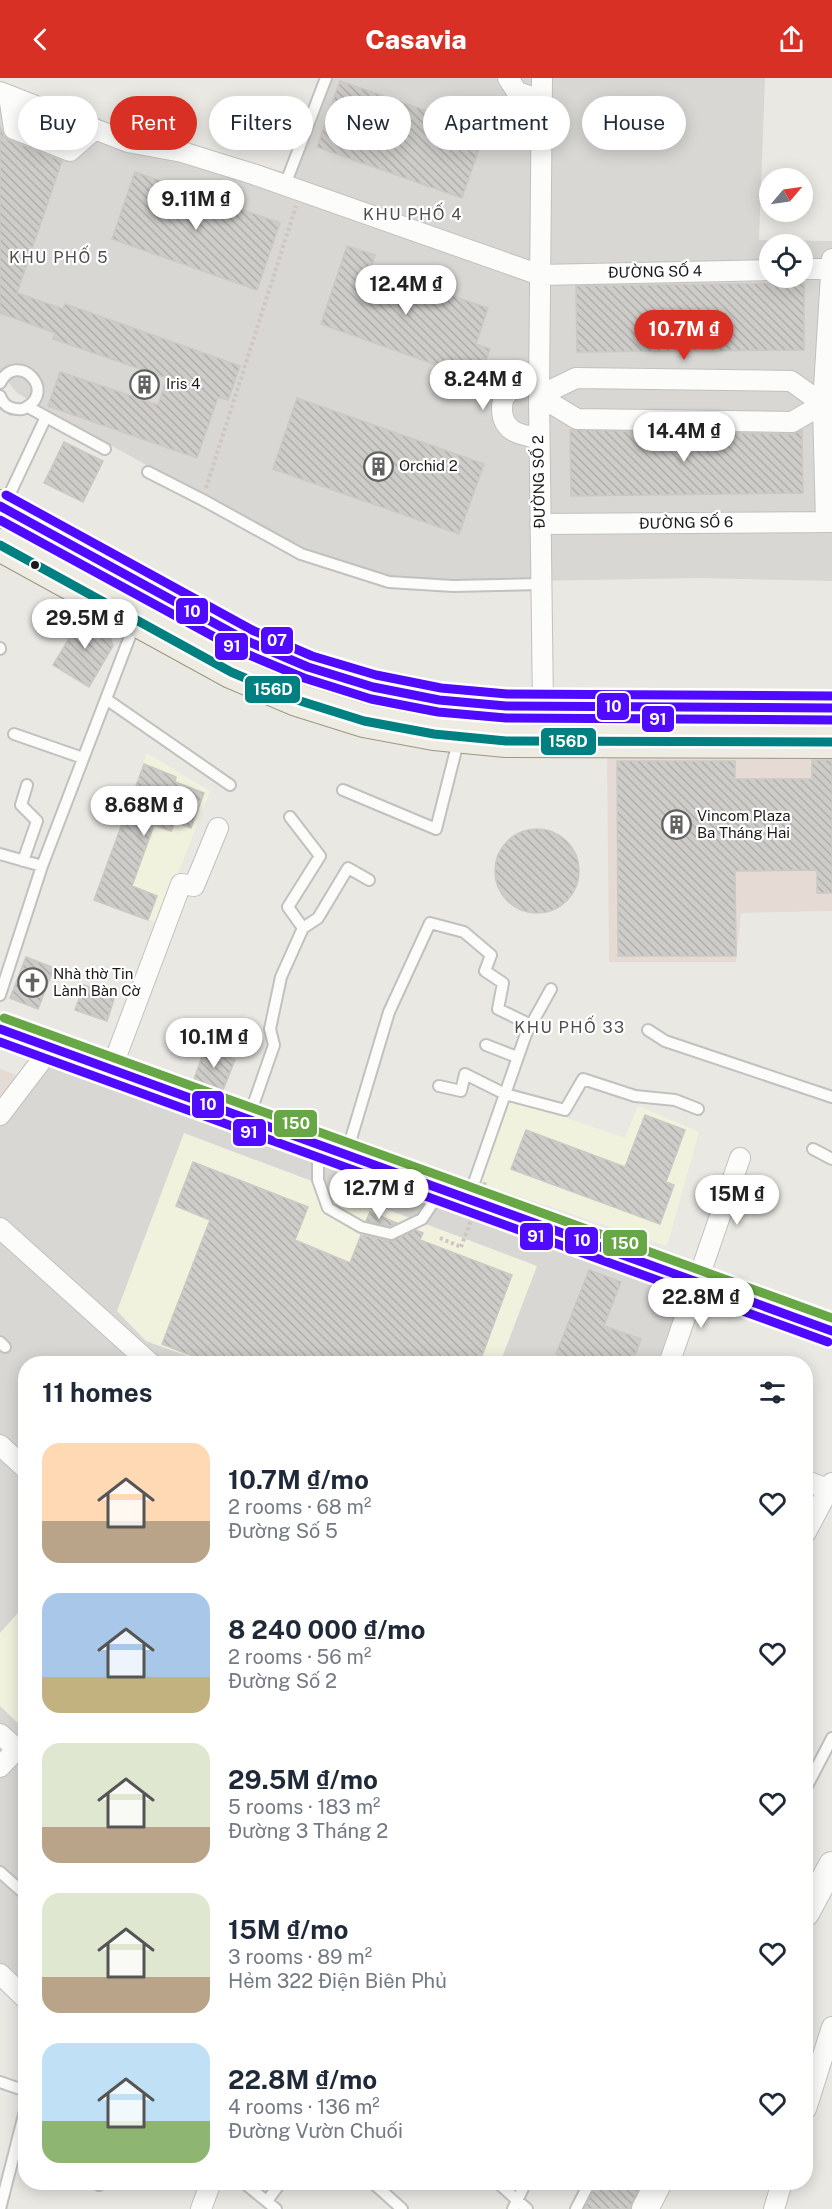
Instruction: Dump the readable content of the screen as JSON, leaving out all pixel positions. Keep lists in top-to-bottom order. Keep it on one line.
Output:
{"streets":{"street":["ĐƯỜNG SỐ 4","ĐƯỜNG SỐ 2","ĐƯỜNG SỐ 6"]},"crossings":[["ĐƯỜNG SỐ 4","ĐƯỜNG SỐ 2"],["ĐƯỜNG SỐ 2","ĐƯỜNG SỐ 6"]],"districts":["KHU PHỐ 4","KHU PHỐ 5","KHU PHỐ 33"],"places":{"building":["Iris 4","Orchid 2","Vincom Plaza Ba Tháng Hai"],"church":["Nhà thờ Tin Lành Bàn Cờ"]},"lines":["transit line 07","transit line 10","transit line 91","transit line 156D","transit line 150"],"north":"top right","page":{"header":"Casavia","chip":["Buy","Rent","Filters","New","Apartment","House"],"price":["9.11M ₫","12.4M ₫","10.7M ₫","8.24M ₫","14.4M ₫","29.5M ₫","8.68M ₫","10.1M ₫","12.7M ₫","15M ₫","22.8M ₫"],"heading":"11 homes","list":[{"name":"10.7M ₫/mo","note":"2 rooms · 68 m² · Đường Số 5"},{"name":"8 240 000 ₫/mo","note":"2 rooms · 56 m² · Đường Số 2"},{"name":"29.5M ₫/mo","note":"5 rooms · 183 m² · Đường 3 Tháng 2"},{"name":"15M ₫/mo","note":"3 rooms · 89 m² · Hẻm 322 Điện Biên Phủ"},{"name":"22.8M ₫/mo","note":"4 rooms · 136 m² · Đường Vườn Chuối"}]}}
